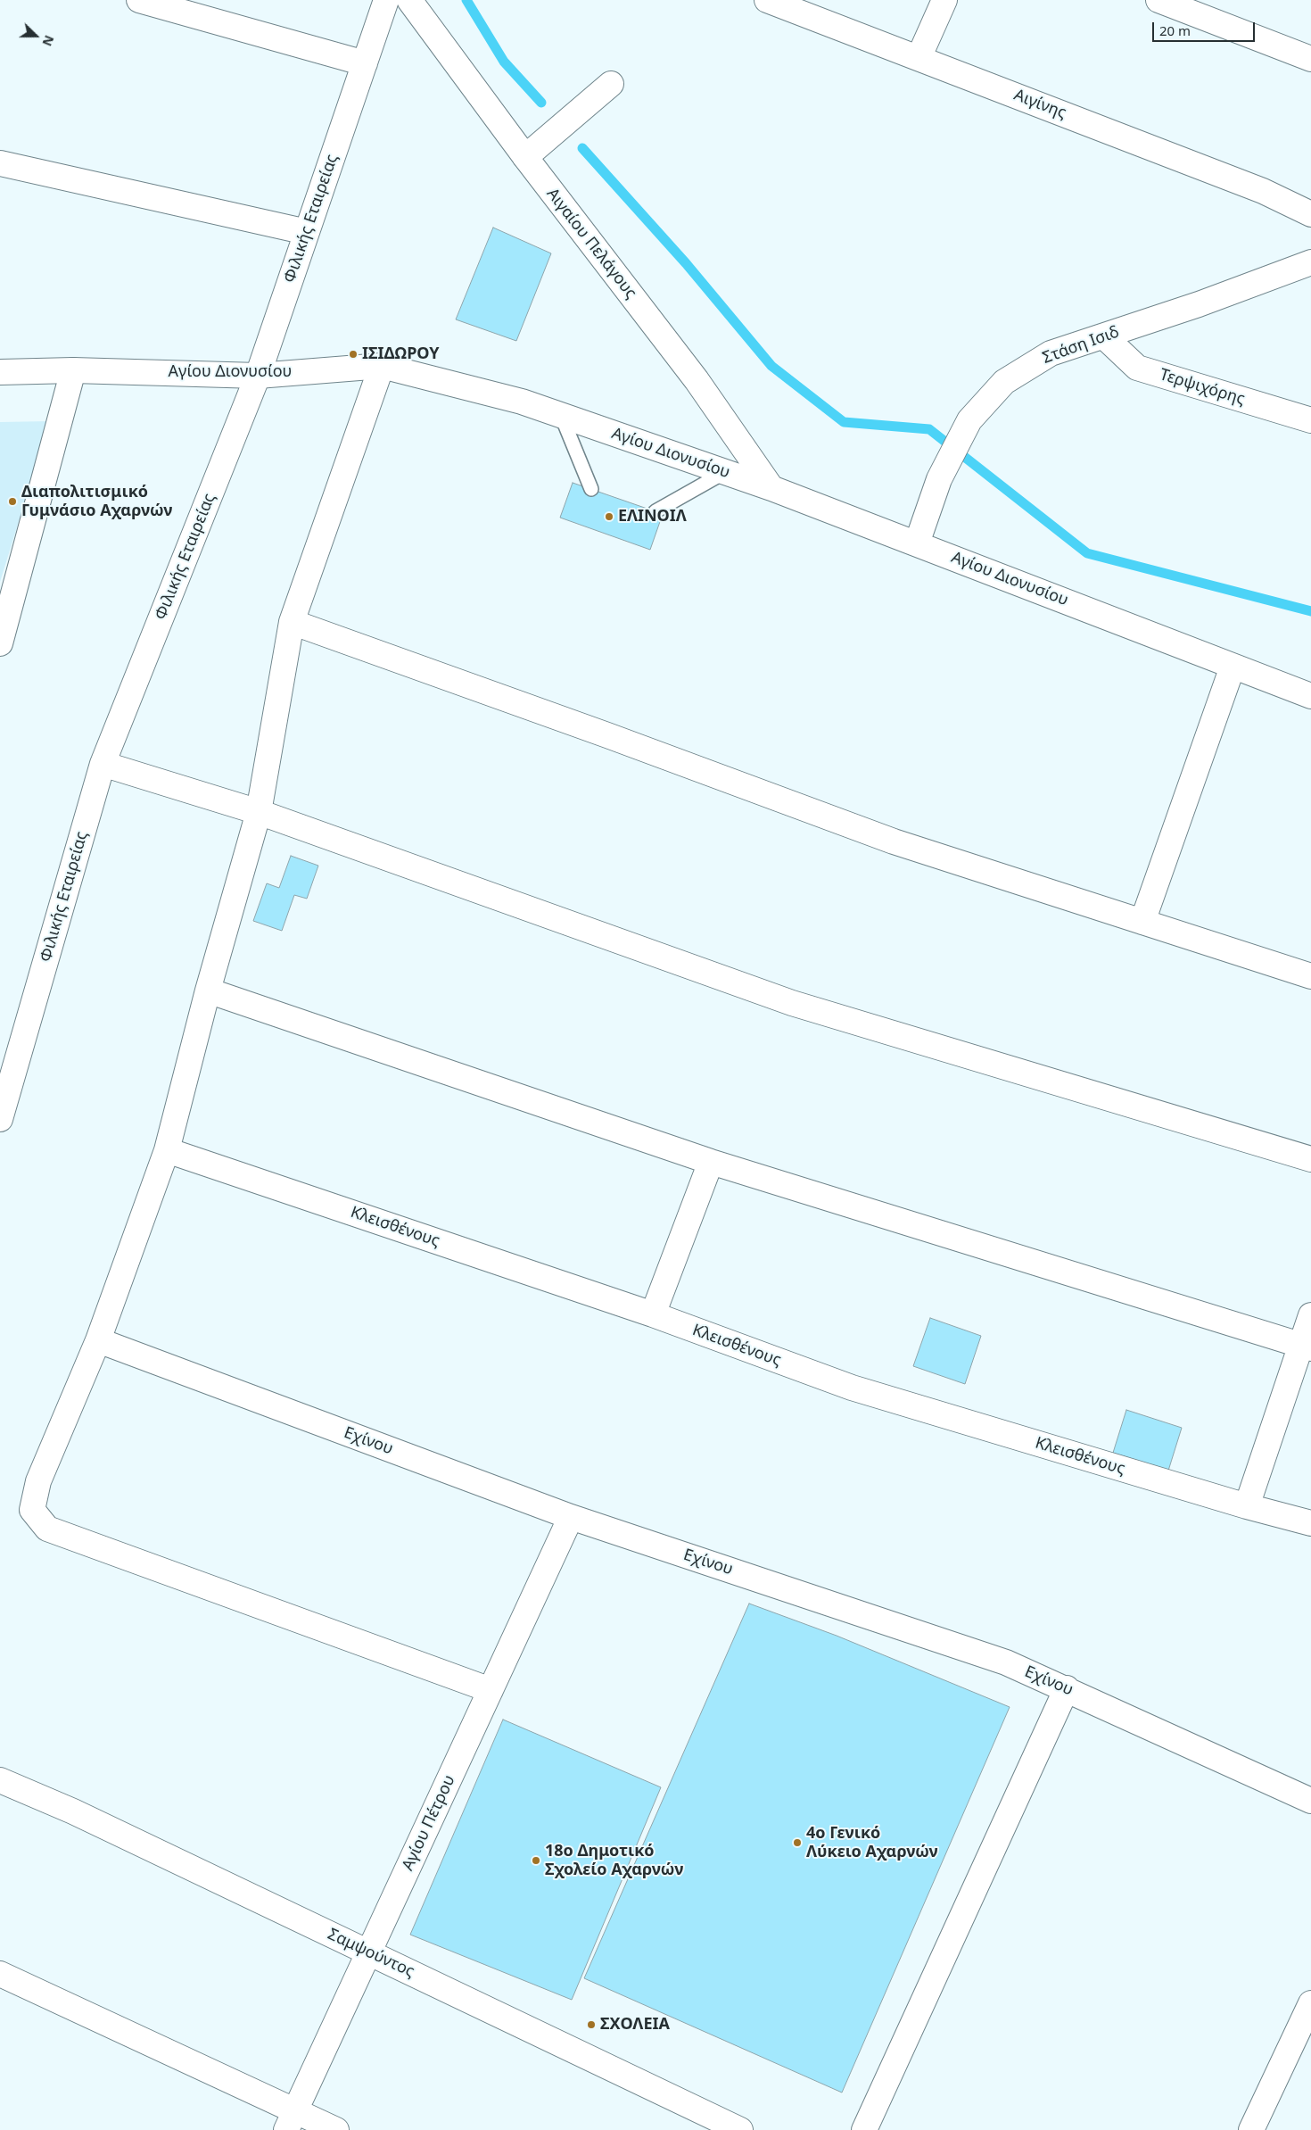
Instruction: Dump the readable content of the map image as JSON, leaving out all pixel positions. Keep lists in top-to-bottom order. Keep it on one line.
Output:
{"streets":{"street":["Αιγίνης","Φιλικής Εταιρείας","Αιγαίου Πελάγους","Στάση Ισιδ","Αγίου Διονυσίου","Τερψιχόρης","Κλεισθένους","Εχίνου","Αγίου Πέτρου","Σαμψούντος"]},"crossings":[["Φιλικής Εταιρείας","Αγίου Διονυσίου"],["Αιγαίου Πελάγους","Αγίου Διονυσίου"],["Στάση Ισιδ","Αγίου Διονυσίου"],["Στάση Ισιδ","Τερψιχόρης"],["Εχίνου","Αγίου Πέτρου"],["Αγίου Πέτρου","Σαμψούντος"]],"places":["ΙΣΙΔΩΡΟΥ","Διαπολιτισμικό Γυμνάσιο Αχαρνών","ΕΛΙΝΟΙΛ","4o Γενικό Λύκειο Αχαρνών","18ο Δημοτικό Σχολείο Αχαρνών","ΣΧΟΛΕΙΑ"],"scale_bar":"20 m","north":"right"}
